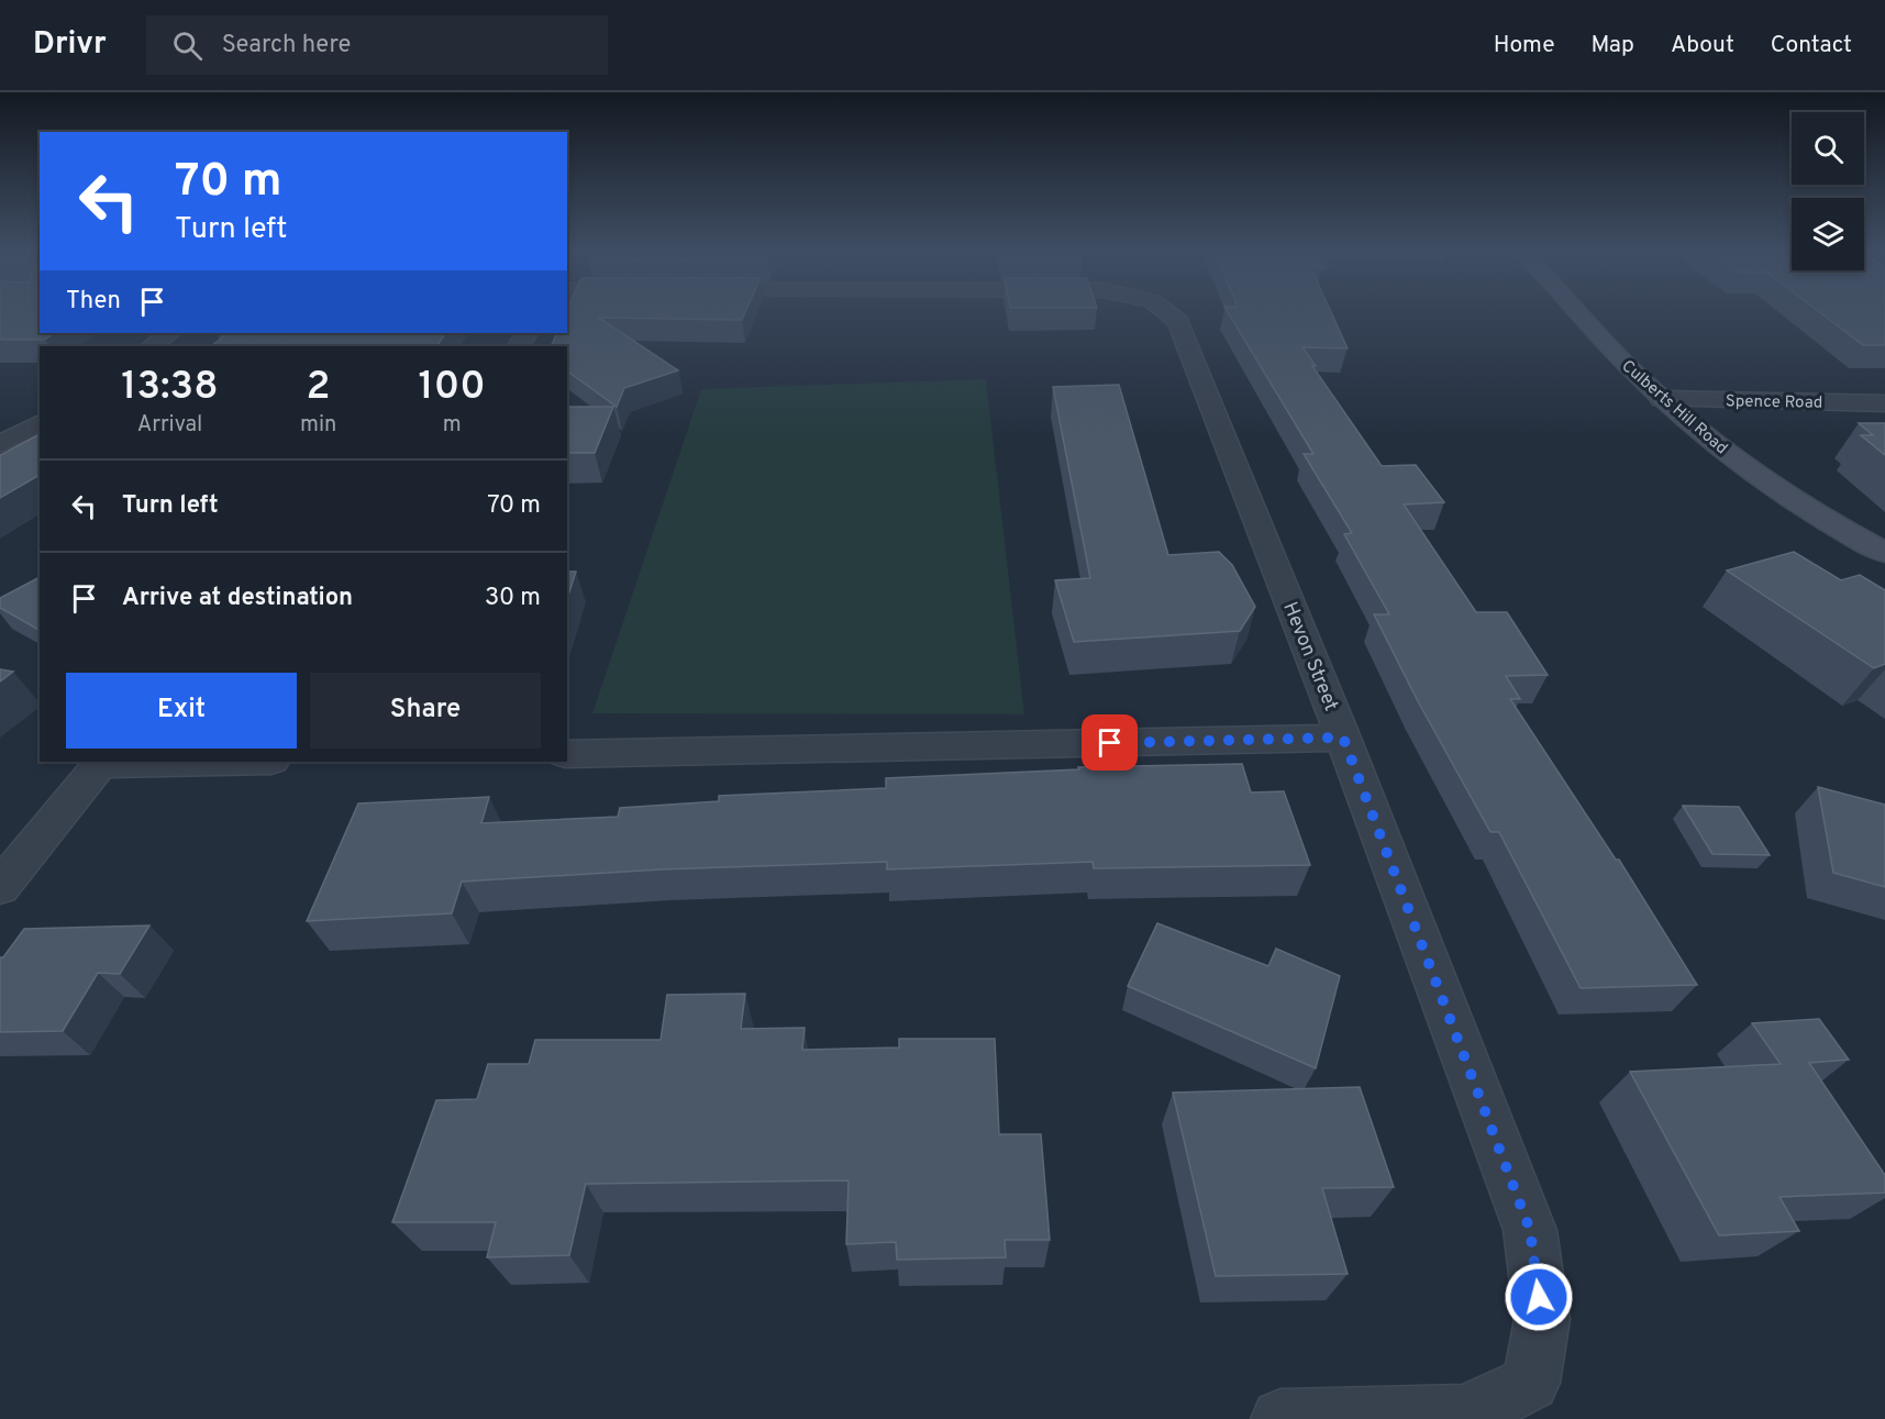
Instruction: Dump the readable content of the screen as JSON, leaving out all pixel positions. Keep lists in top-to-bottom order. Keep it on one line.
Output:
{"streets":{"street":["Spence Road","Culberts Hill Road","Hevon Street"]},"crossings":[["Spence Road","Culberts Hill Road"]],"page":{"header":"Drivr","search":"Search here","nav":["Home","Map","About","Contact"],"turn":["70 m","Turn left"],"then":"Then","eta":["13:38","Arrival","2","min","100","m"],"list":[{"name":"Turn left","value":"70 m"},{"name":"Arrive at destination","value":"30 m"}],"buttons":["Exit","Share"]}}
